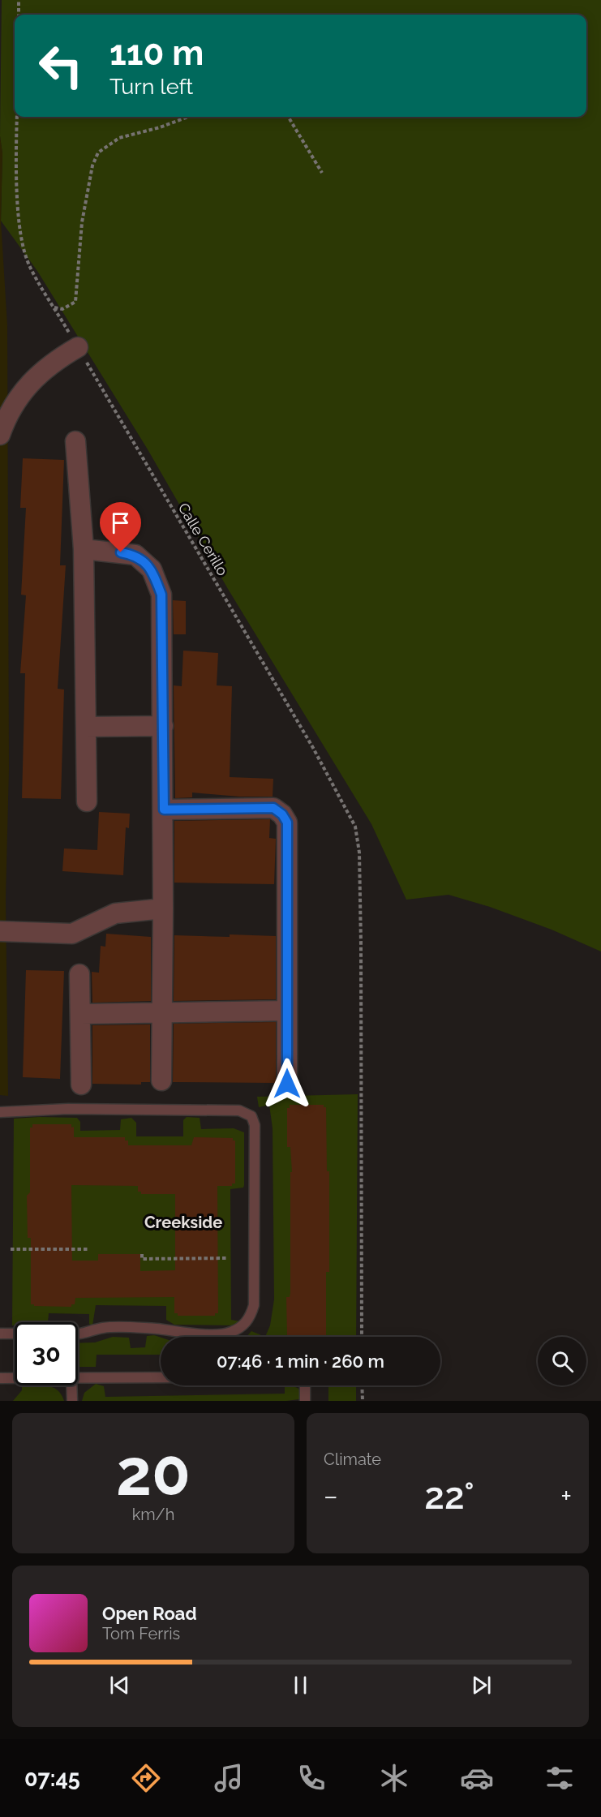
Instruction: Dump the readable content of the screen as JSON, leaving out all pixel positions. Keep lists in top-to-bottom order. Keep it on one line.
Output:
{"streets":{"path":["Calle Cerillo"]},"districts":["Creekside"],"page":{"turn":["110 m","Turn left"],"limit":"30","trip":"07:46 · 1 min · 260 m","tile":[["20","km/h"],"Climate"],"heat":["−","22°","+"],"song":["Open Road","Tom Ferris"],"tabs":"07:45"}}
